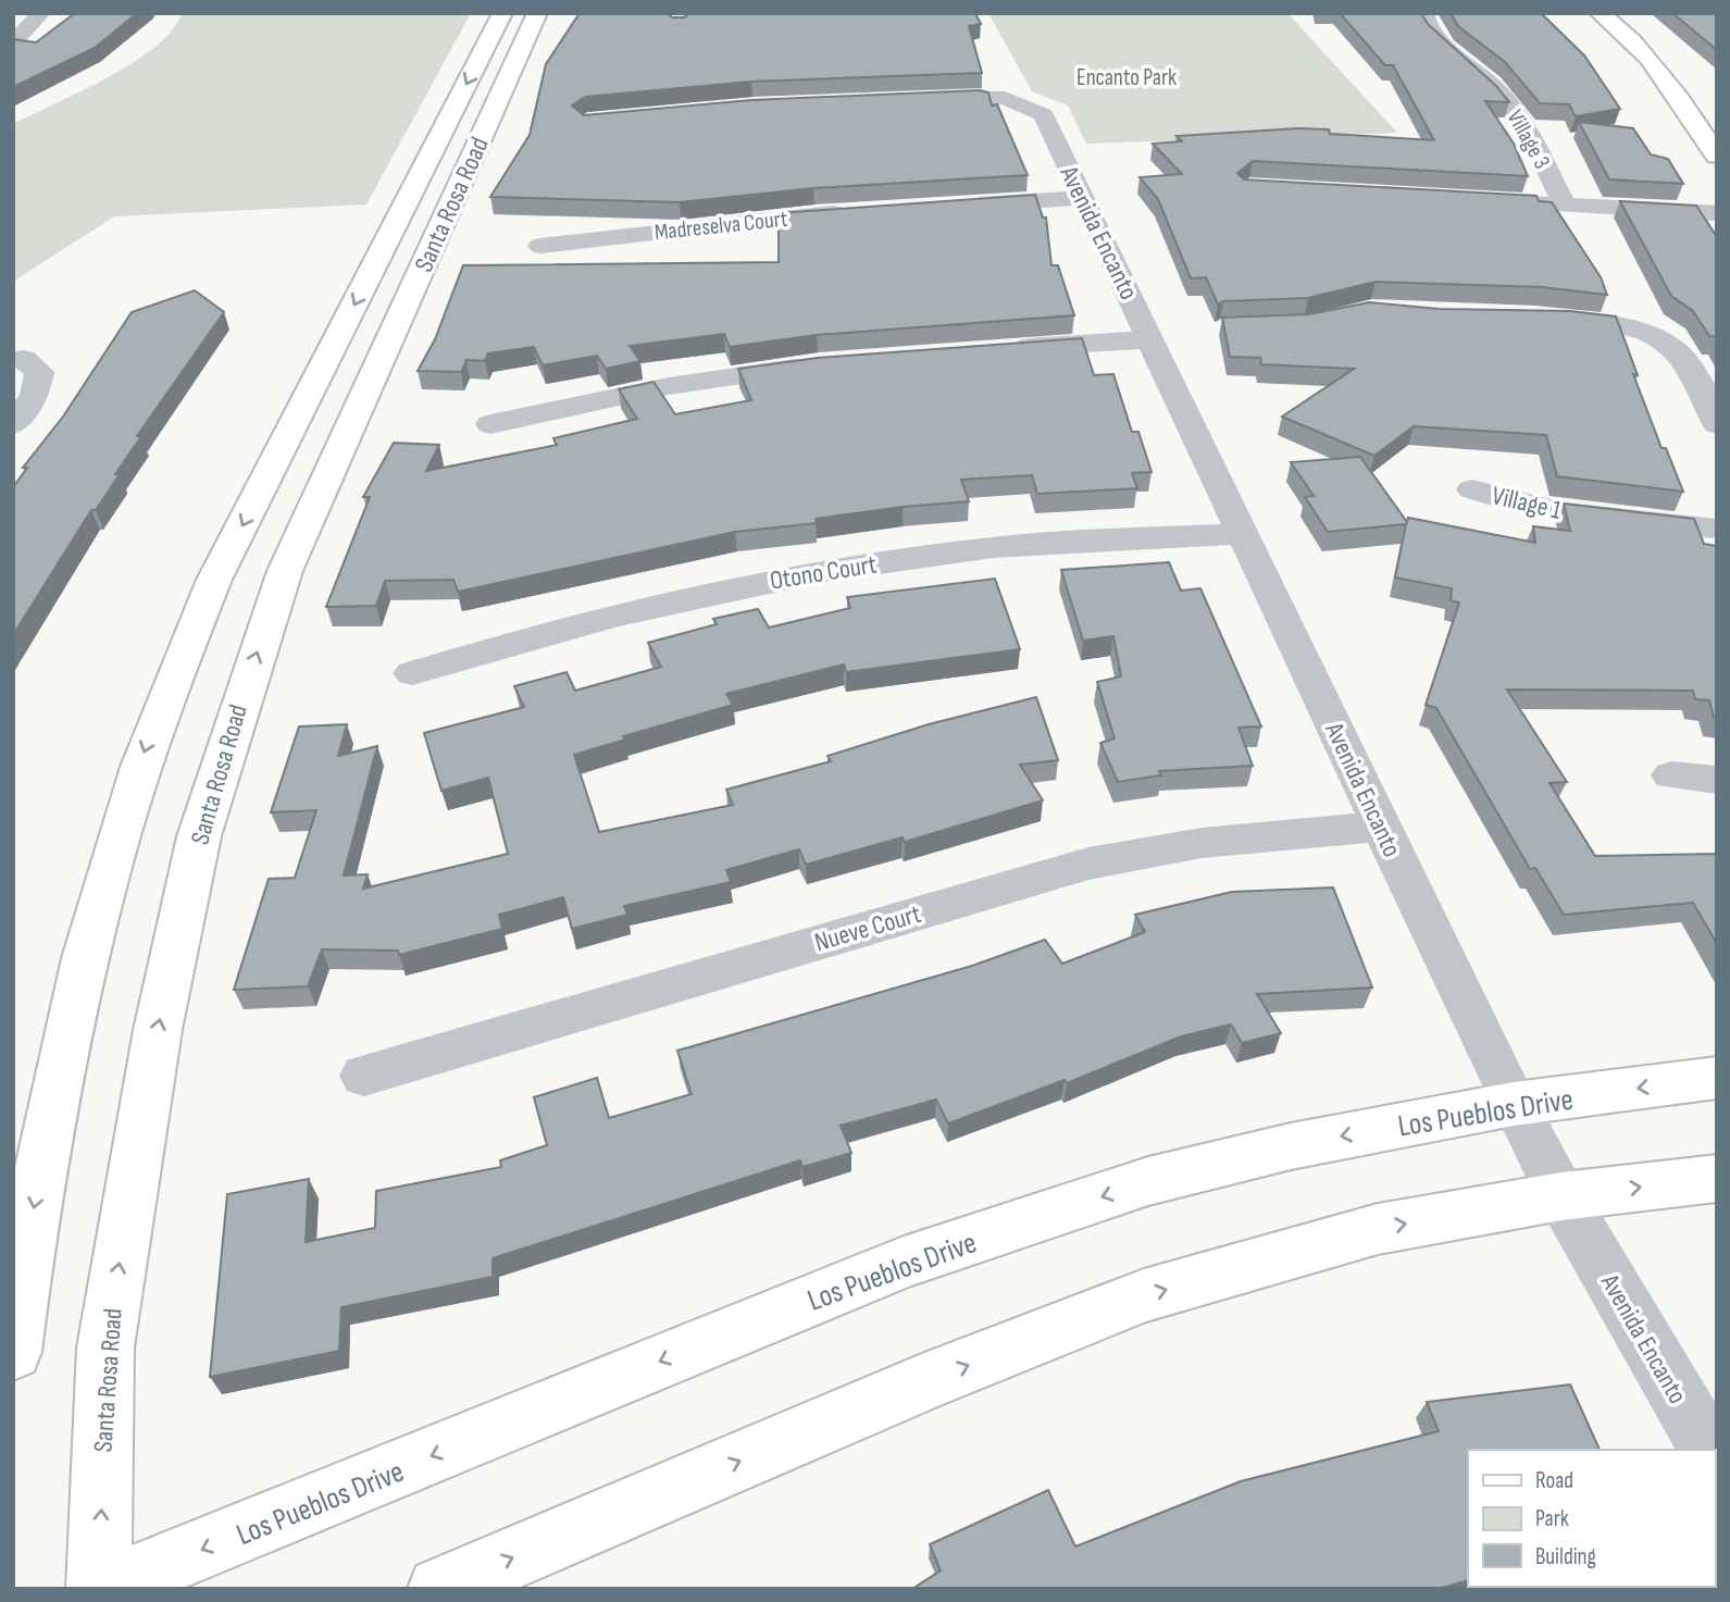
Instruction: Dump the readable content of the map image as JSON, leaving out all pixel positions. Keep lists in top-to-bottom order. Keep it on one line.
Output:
{"streets":{"main road":["Santa Rosa Road","Los Pueblos Drive"],"street":["Village 3","Madreselva Court","Avenida Encanto","Village 1","Otono Court","Nueve Court"]},"crossings":[["Santa Rosa Road","Los Pueblos Drive"],["Avenida Encanto","Otono Court"],["Avenida Encanto","Nueve Court"],["Avenida Encanto","Los Pueblos Drive"]],"parks":["Encanto Park"],"legend":["Road","Park","Building"]}
